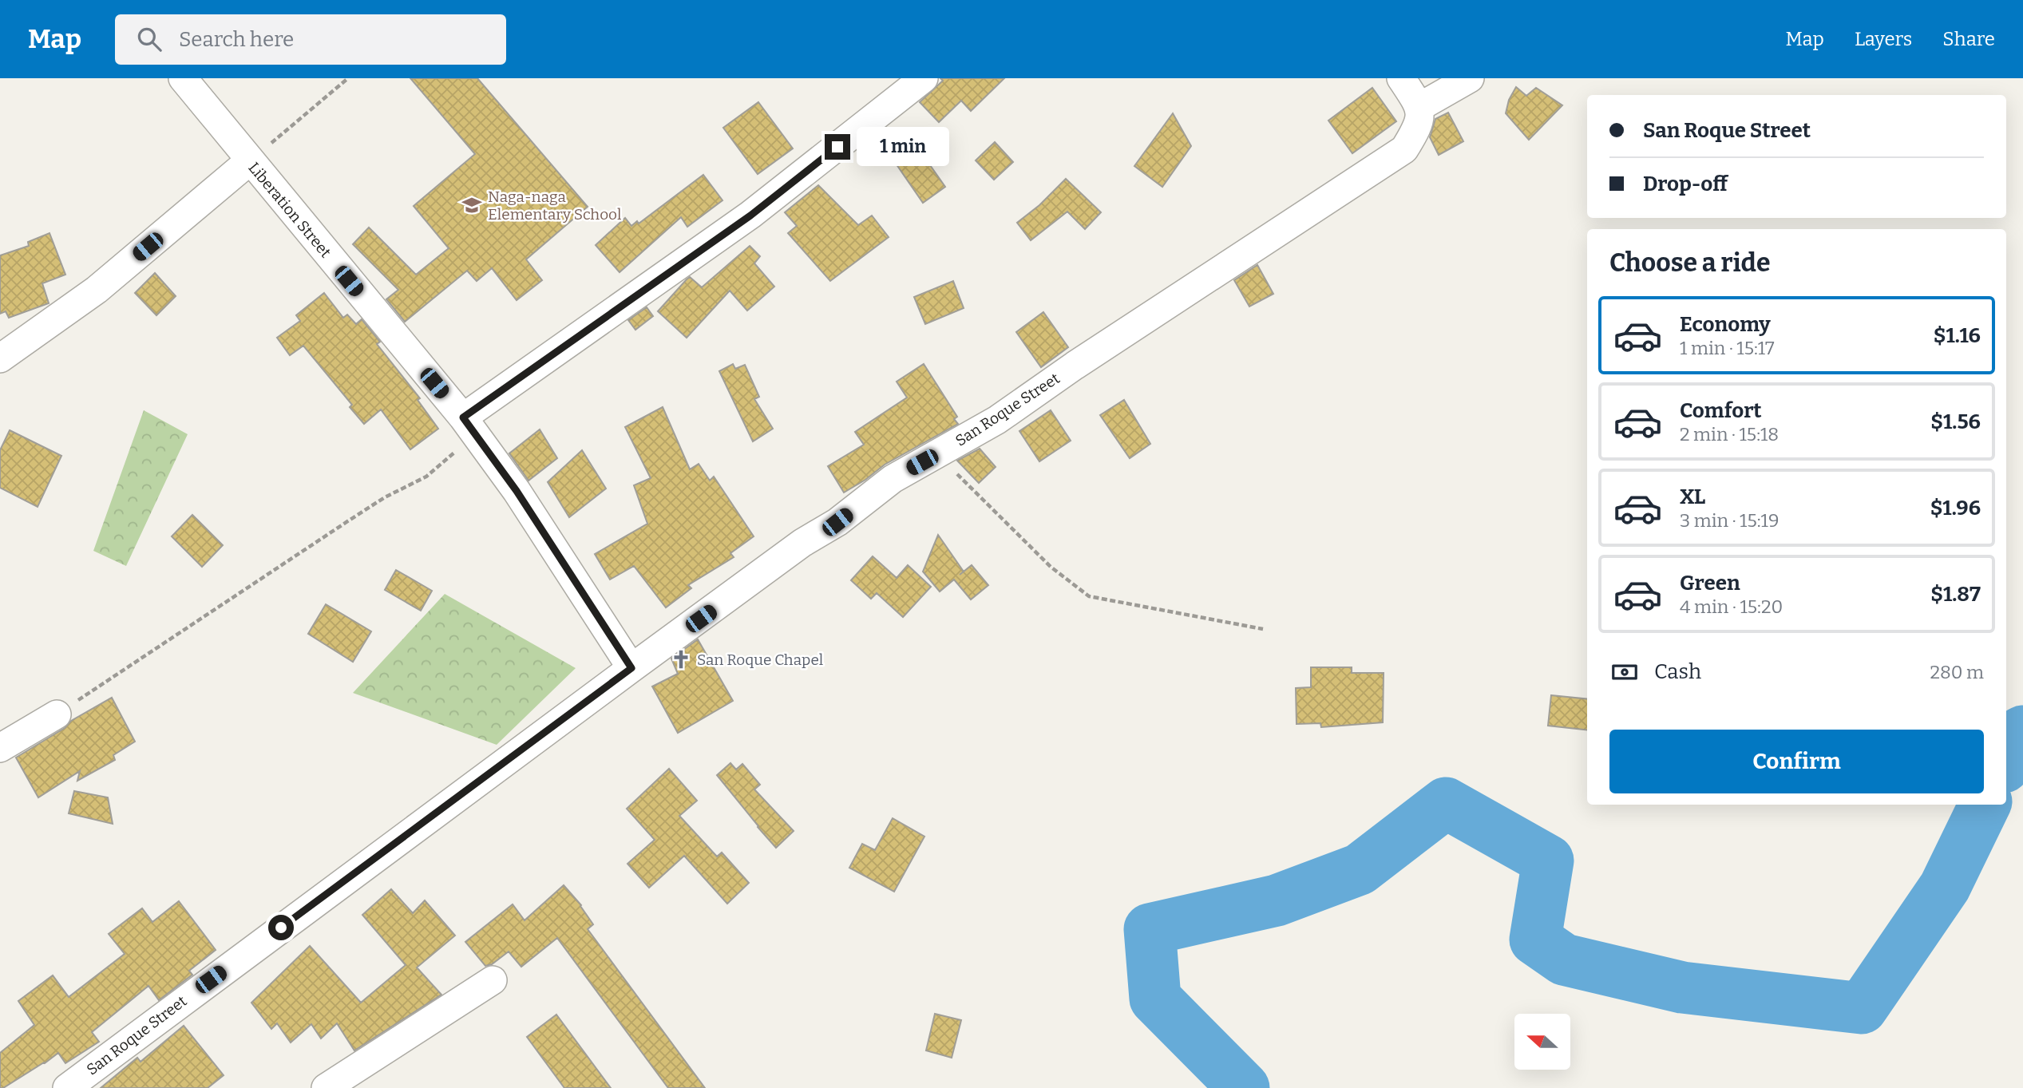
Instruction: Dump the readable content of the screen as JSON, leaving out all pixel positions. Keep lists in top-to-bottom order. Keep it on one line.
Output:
{"streets":{"street":["Liberation Street","San Roque Street"]},"crossings":[["Liberation Street","San Roque Street"]],"places":{"school or university":["Naga-naga Elementary School"],"church":["San Roque Chapel"]},"north":"left","page":{"header":"Map","search":"Search here","nav":["Map","Layers","Share"],"banner":["San Roque Street","Drop-off"],"bubble":"1 min","heading":"Choose a ride","list":[{"name":"Economy","note":"1 min · 15:17","value":"$1.16"},{"name":"Comfort","note":"2 min · 15:18","value":"$1.56"},{"name":"XL","note":"3 min · 15:19","value":"$1.96"},{"name":"Green","note":"4 min · 15:20","value":"$1.87"}],"pay":["Cash","280 m"],"buttons":"Confirm"}}
